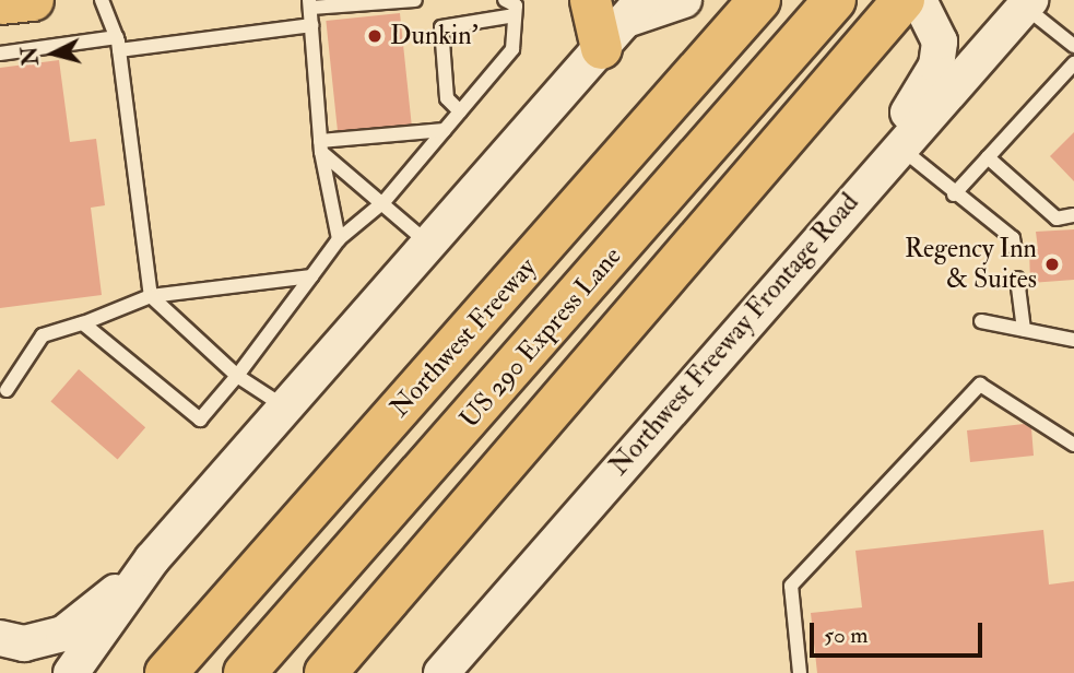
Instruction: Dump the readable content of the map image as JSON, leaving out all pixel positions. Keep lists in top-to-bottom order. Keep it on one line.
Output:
{"streets":{"highway":["Northwest Freeway","US 290 Express Lane"],"main road":["Northwest Freeway Frontage Road"]},"places":["Dunkin'","Regency Inn & Suites"],"scale_bar":"50 m","north":"left"}
